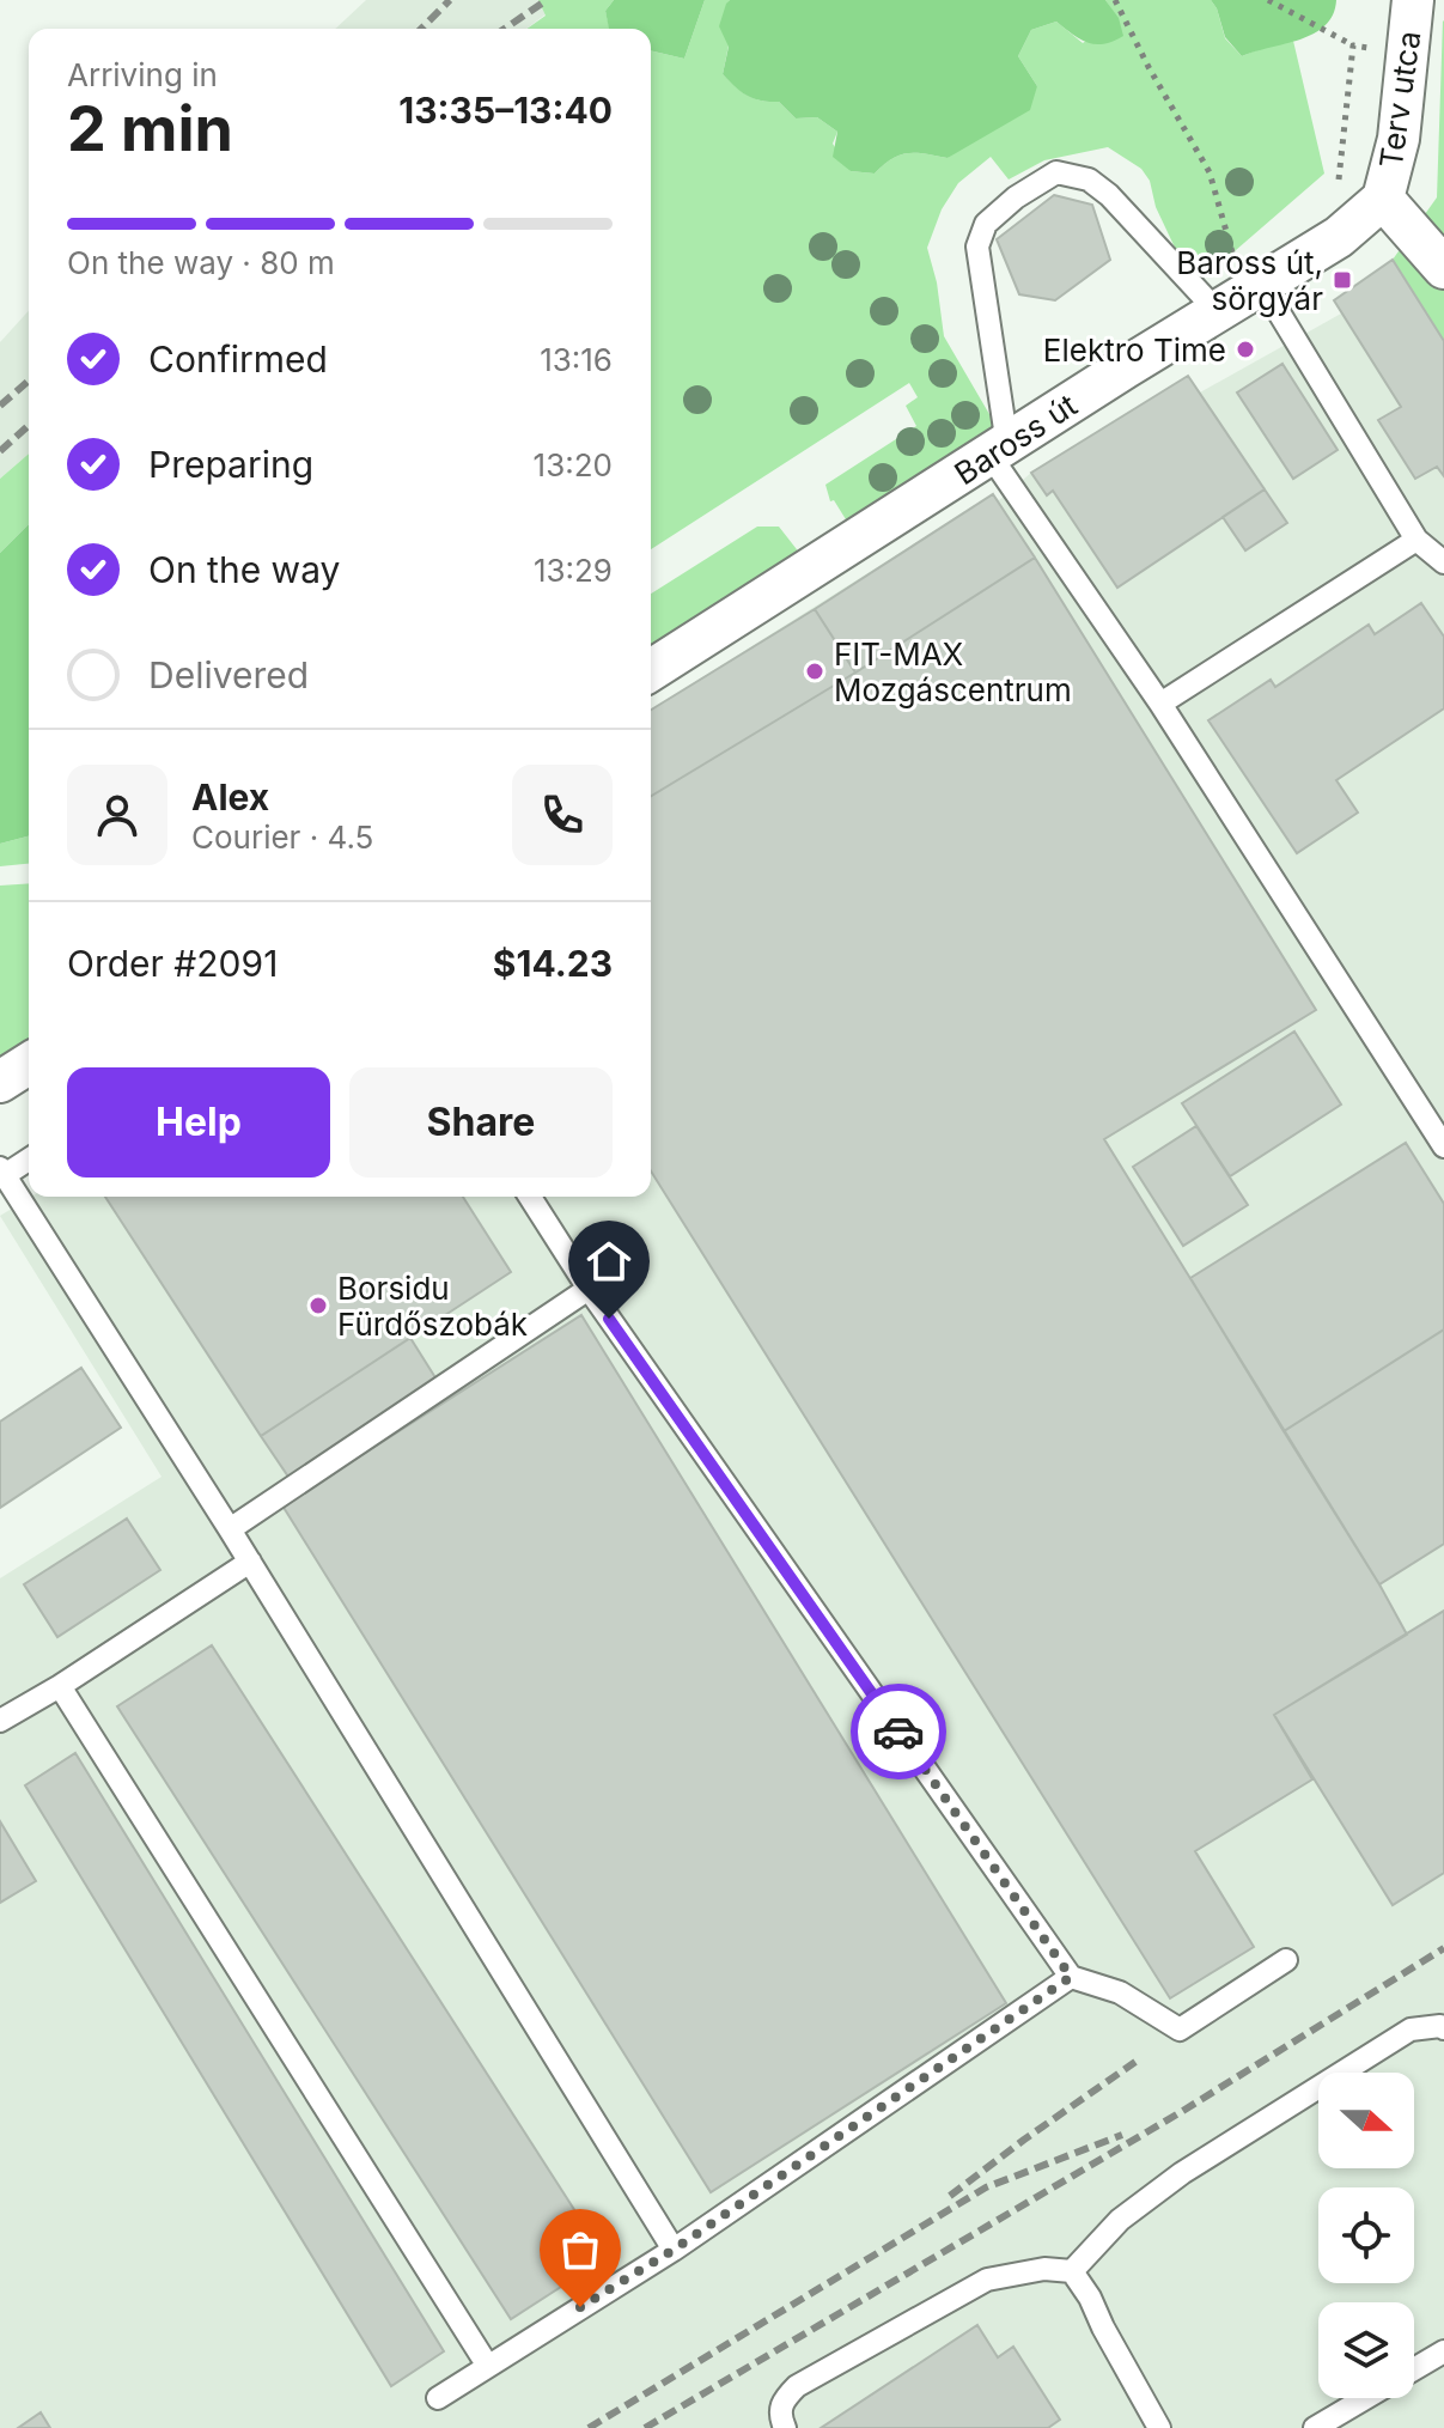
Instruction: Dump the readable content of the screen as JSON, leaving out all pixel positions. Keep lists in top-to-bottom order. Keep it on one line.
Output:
{"streets":{"street":["Terv utca","Baross út"]},"crossings":[["Terv utca","Baross út"]],"places":{"transit":["Baross út, sörgyár"],"other":["Elektro Time","FIT-MAX Mozgáscentrum","Borsidu Fürdőszobák"]},"north":"right","page":{"heading":["2 min","Arriving in","13:35–13:40"],"panel":["Alex","Courier · 4.5","Order #2091","$14.23"],"bar":"On the way · 80 m","list":[["Confirmed","13:16"],["Preparing","13:20"],["On the way","13:29"],"Delivered"],"buttons":["Help","Share"]}}
